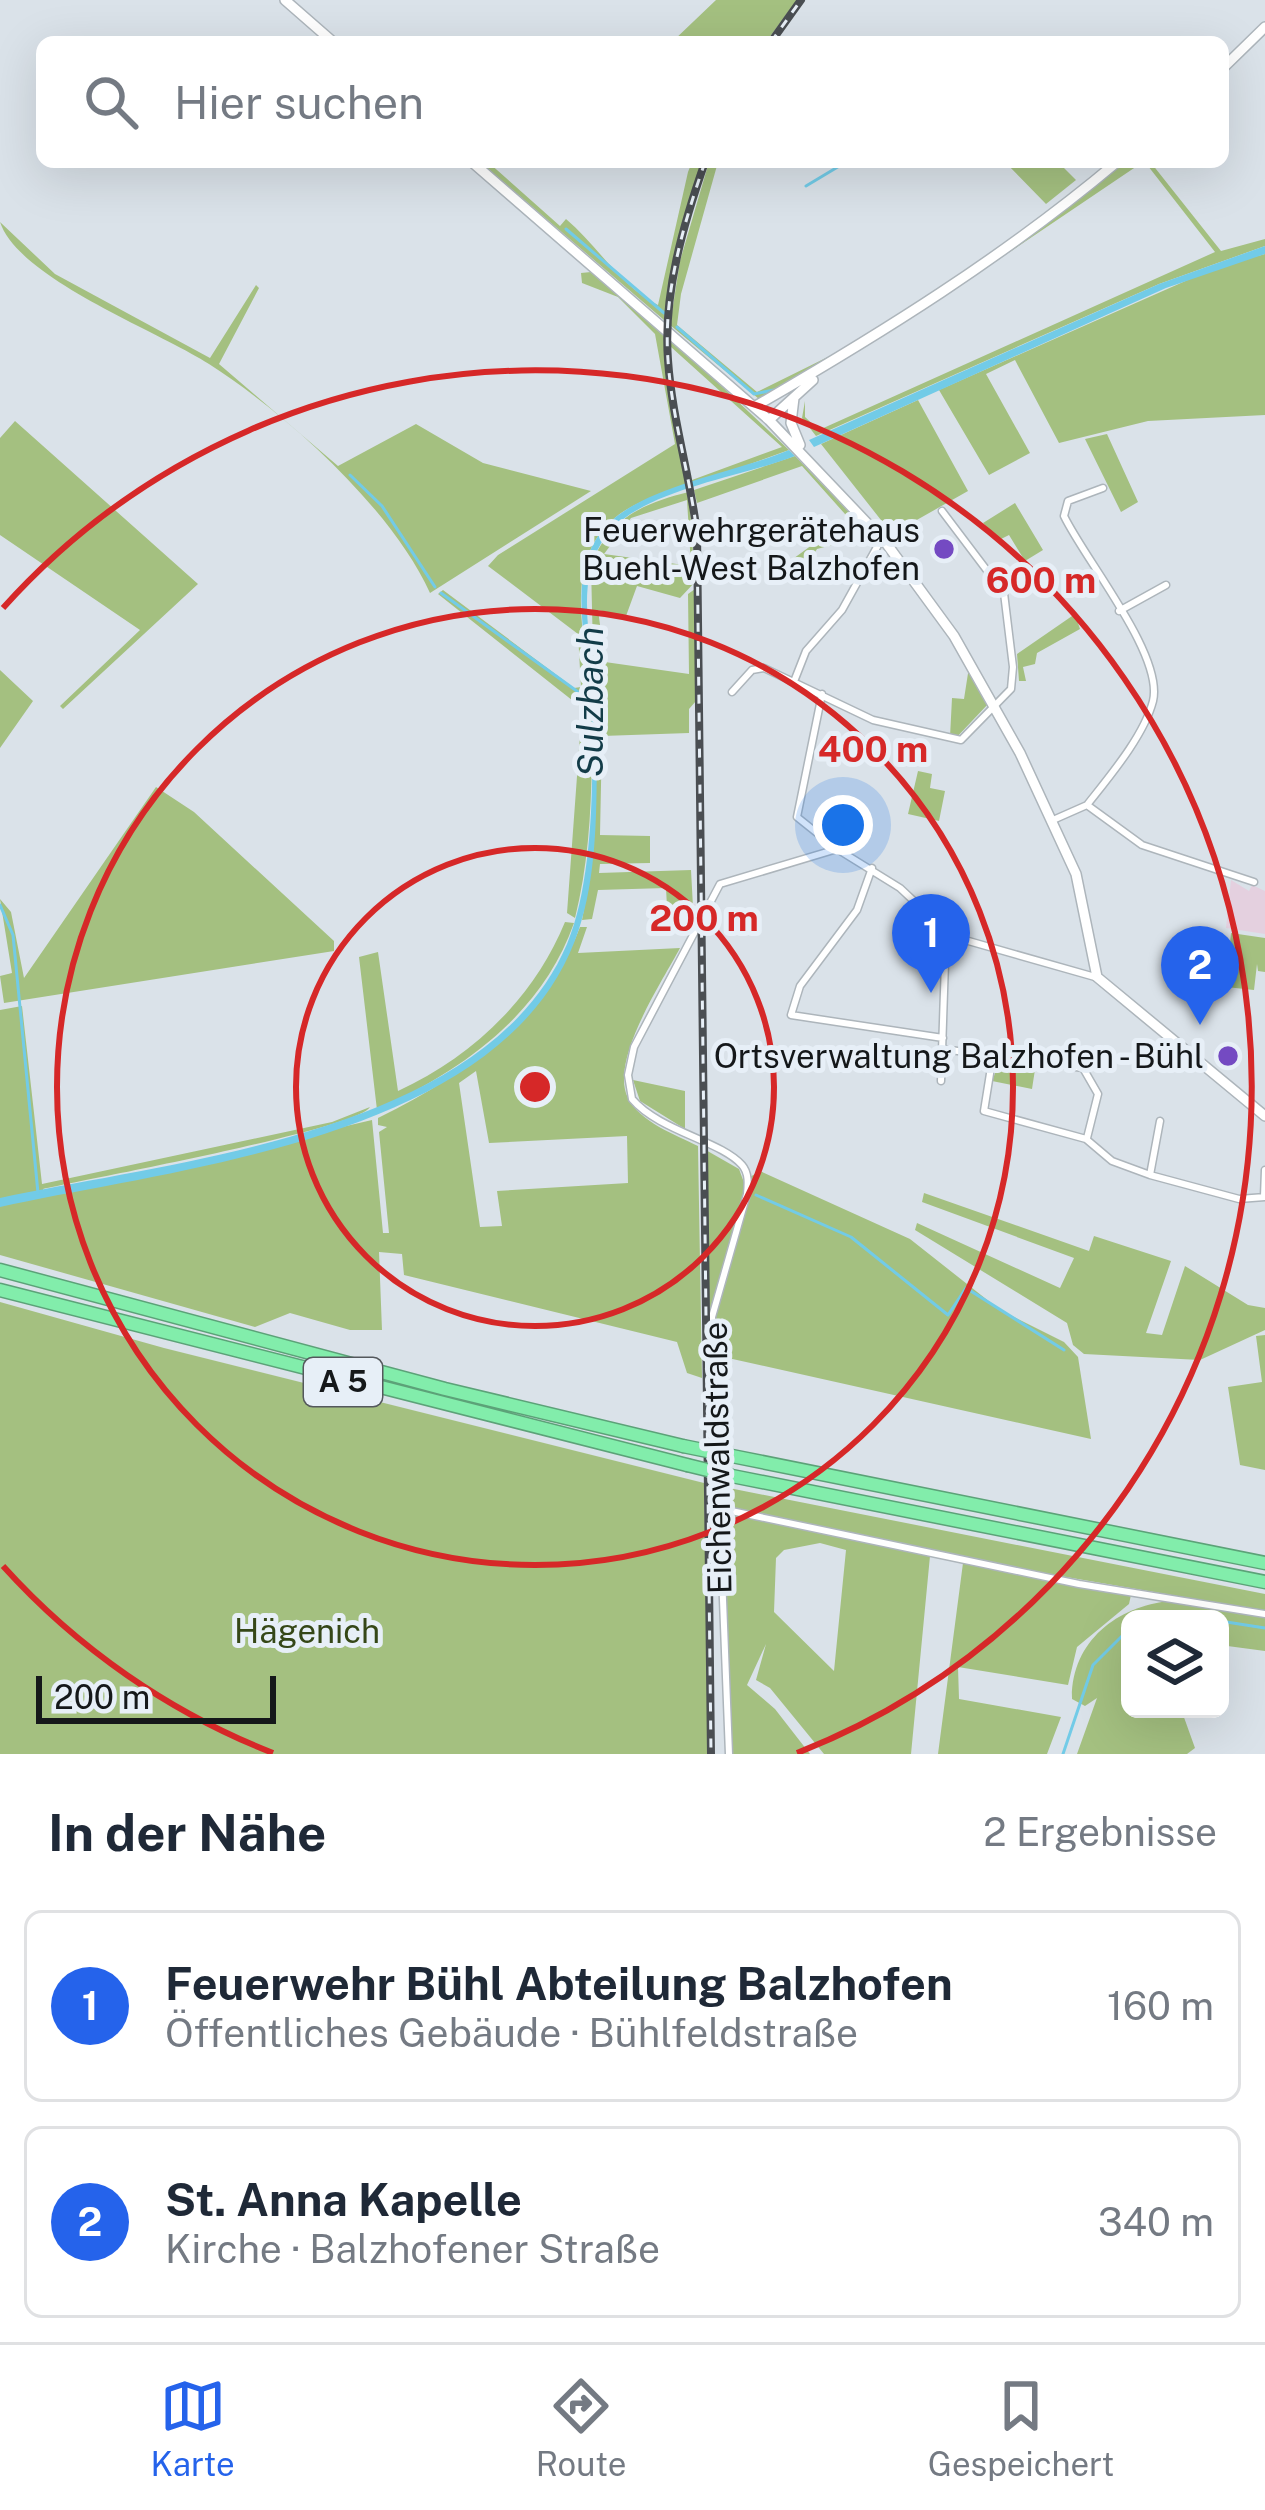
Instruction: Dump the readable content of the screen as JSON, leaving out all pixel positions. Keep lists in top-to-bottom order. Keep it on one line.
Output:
{"streets":{"highway":["A 5"],"street":["Eichenwaldstraße"]},"water":["Sulzbach"],"parks":["Hägenich"],"places":["Feuerwehrgerätehaus Buehl-West Balzhofen","Ortsverwaltung Balzhofen - Bühl"],"scale_bar":"200 m","page":{"search":"Hier suchen","pins":["1","2"],"scale":"200 m","heading":["In der Nähe","2 Ergebnisse"],"list":[{"mark":"1","name":"Feuerwehr Bühl Abteilung Balzhofen","note":"Öffentliches Gebäude · Bühlfeldstraße","value":"160 m"},{"mark":"2","name":"St. Anna Kapelle","note":"Kirche · Balzhofener Straße","value":"340 m"}],"nav":["Karte","Route","Gespeichert"]},"rings":["600 m","400 m","200 m"]}
